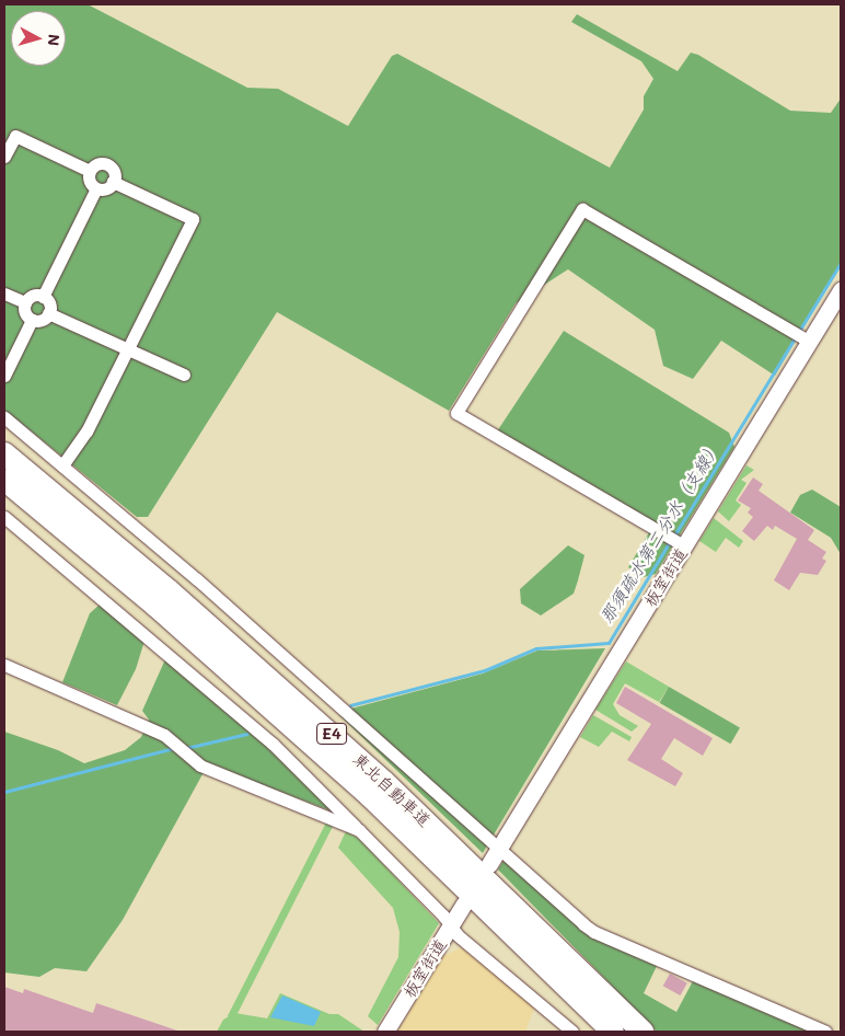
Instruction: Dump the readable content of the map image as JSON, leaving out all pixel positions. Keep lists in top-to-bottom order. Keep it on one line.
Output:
{"streets":{"highway":["E4","東北自動車道"],"main road":["板室街道"]},"water":["那須疏水第二分水（支線）"],"north":"right"}
